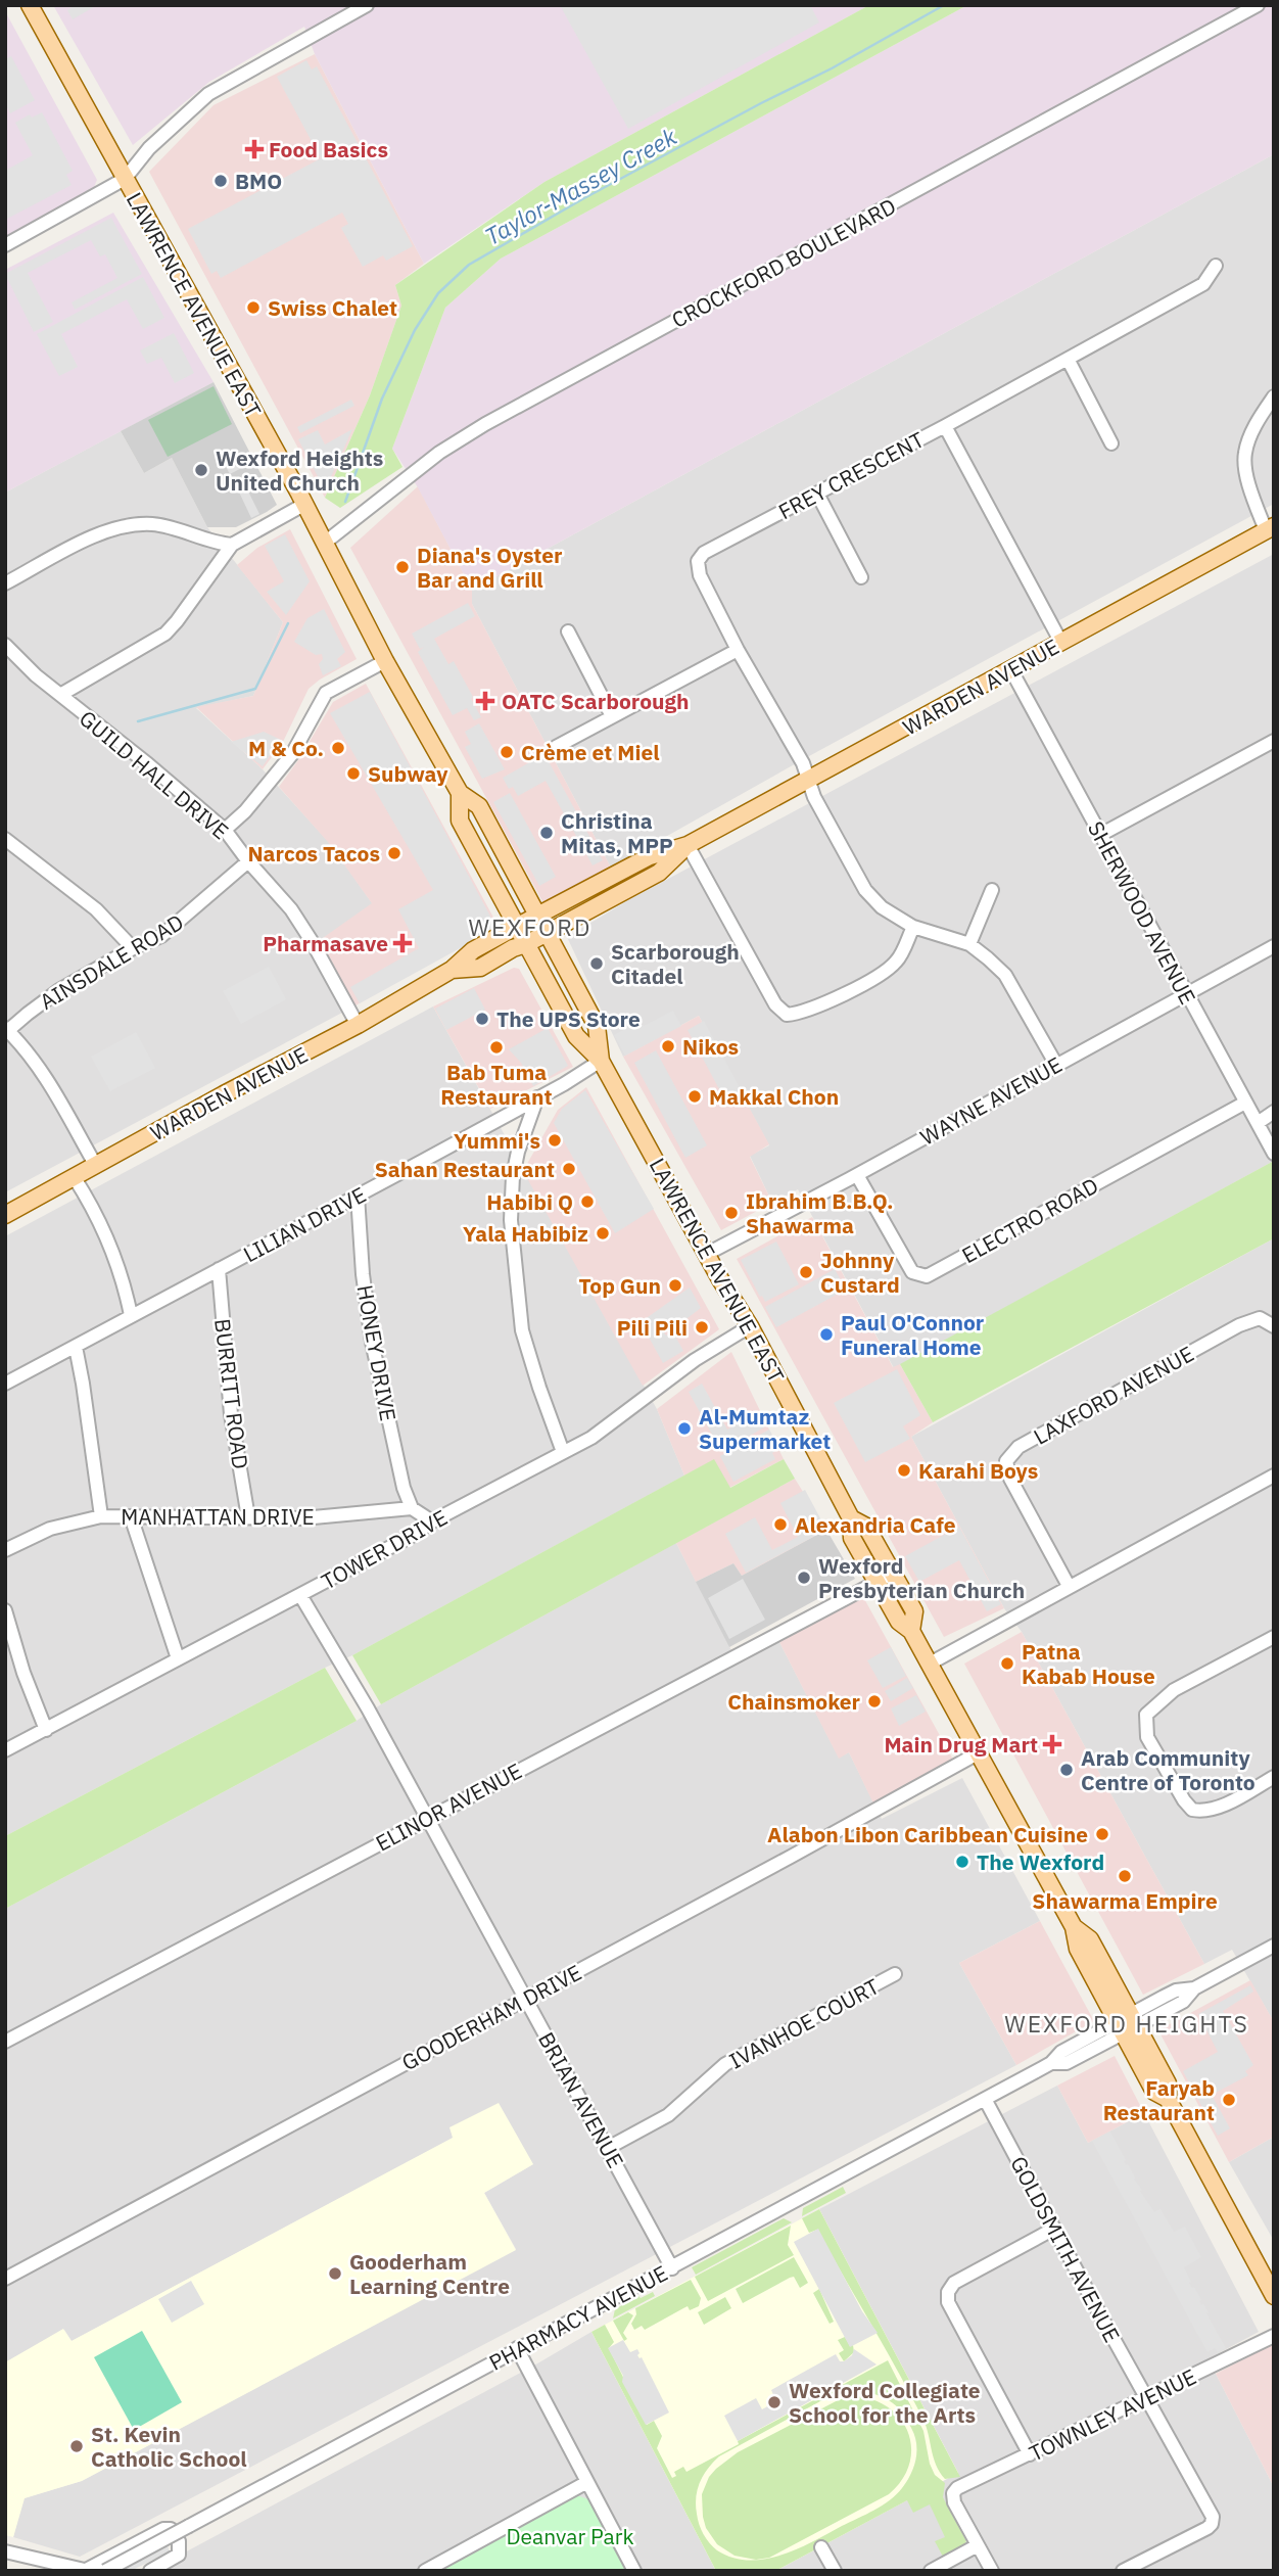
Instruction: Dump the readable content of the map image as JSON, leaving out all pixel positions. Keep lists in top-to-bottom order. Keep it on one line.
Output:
{"streets":{"main road":["LAWRENCE AVENUE EAST","WARDEN AVENUE"],"street":["CROCKFORD BOULEVARD","FREY CRESCENT","GUILD HALL DRIVE","SHERWOOD AVENUE","AINSDALE ROAD","WAYNE AVENUE","ELECTRO ROAD","LILIAN DRIVE","HONEY DRIVE","BURRITT ROAD","LAXFORD AVENUE","MANHATTAN DRIVE","TOWER DRIVE","ELINOR AVENUE","GOODERHAM DRIVE","IVANHOE COURT","BRIAN AVENUE","GOLDSMITH AVENUE","PHARMACY AVENUE","TOWNLEY AVENUE"]},"crossings":[["CROCKFORD BOULEVARD","LAWRENCE AVENUE EAST"],["LAWRENCE AVENUE EAST","WARDEN AVENUE"],["LAWRENCE AVENUE EAST","WAYNE AVENUE"],["LAWRENCE AVENUE EAST","LILIAN DRIVE"],["LAWRENCE AVENUE EAST","TOWER DRIVE"],["LAWRENCE AVENUE EAST","ELINOR AVENUE"],["LAWRENCE AVENUE EAST","GOODERHAM DRIVE"],["LAWRENCE AVENUE EAST","PHARMACY AVENUE"],["FREY CRESCENT","WARDEN AVENUE"],["WARDEN AVENUE","GUILD HALL DRIVE"],["WARDEN AVENUE","SHERWOOD AVENUE"],["GUILD HALL DRIVE","AINSDALE ROAD"],["SHERWOOD AVENUE","WAYNE AVENUE"],["SHERWOOD AVENUE","ELECTRO ROAD"],["WAYNE AVENUE","ELECTRO ROAD"],["LILIAN DRIVE","HONEY DRIVE"],["LILIAN DRIVE","BURRITT ROAD"],["HONEY DRIVE","MANHATTAN DRIVE"],["BURRITT ROAD","MANHATTAN DRIVE"],["TOWER DRIVE","BRIAN AVENUE"],["ELINOR AVENUE","BRIAN AVENUE"],["GOODERHAM DRIVE","BRIAN AVENUE"],["IVANHOE COURT","BRIAN AVENUE"],["BRIAN AVENUE","PHARMACY AVENUE"],["GOLDSMITH AVENUE","PHARMACY AVENUE"],["GOLDSMITH AVENUE","TOWNLEY AVENUE"]],"districts":["WEXFORD","WEXFORD HEIGHTS"],"water":["Taylor-Massey Creek"],"parks":["Deanvar Park"],"places":{"health":["Food Basics","OATC Scarborough","Pharmasave","Main Drug Mart"],"other":["BMO","Swiss Chalet","Wexford Heights United Church","Diana's Oyster Bar and Grill","M & Co.","Crème et Miel","Subway","Christina Mitas, MPP","Narcos Tacos","Scarborough Citadel","The UPS Store","Nikos","Bab Tuma Restaurant","Makkal Chon","Yummi's","Sahan Restaurant","Habibi Q","Ibrahim B.B.Q. Shawarma","Yala Habibiz","Johnny Custard","Top Gun","Pili Pili","Paul O'Connor Funeral Home","Al-Mumtaz Supermarket","Karahi Boys","Alexandria Cafe","Wexford Presbyterian Church","Patna Kabab House","Chainsmoker","Arab Community Centre of Toronto","Alabon Libon Caribbean Cuisine","The Wexford","Shawarma Empire","Faryab Restaurant","Gooderham Learning Centre","Wexford Collegiate School for the Arts","St. Kevin Catholic School"]}}
